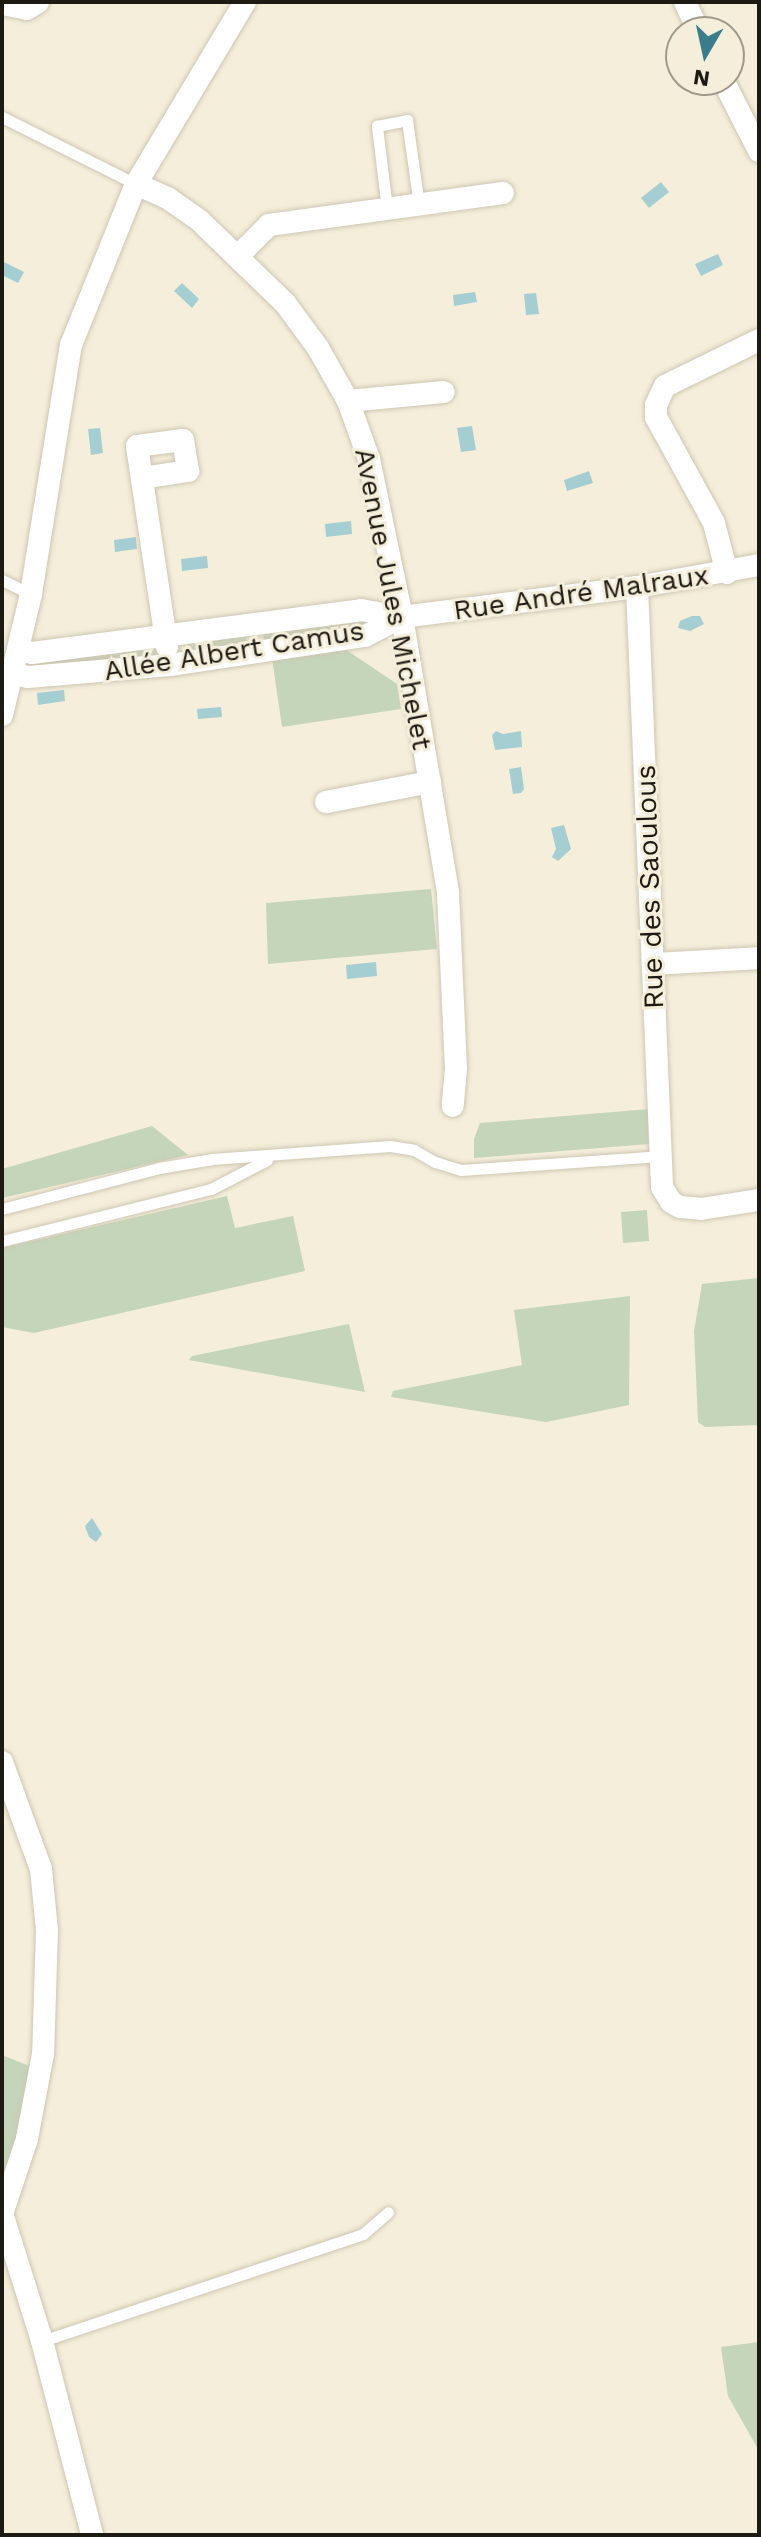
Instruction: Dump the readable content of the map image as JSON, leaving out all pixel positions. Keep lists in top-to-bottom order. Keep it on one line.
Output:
{"streets":{"street":["Rue André Malraux","Avenue Jules Michelet","Allée Albert Camus","Rue des Saoulous"]},"crossings":[["Rue André Malraux","Avenue Jules Michelet"],["Rue André Malraux","Allée Albert Camus"],["Rue André Malraux","Rue des Saoulous"],["Avenue Jules Michelet","Allée Albert Camus"]],"north":"bottom"}
